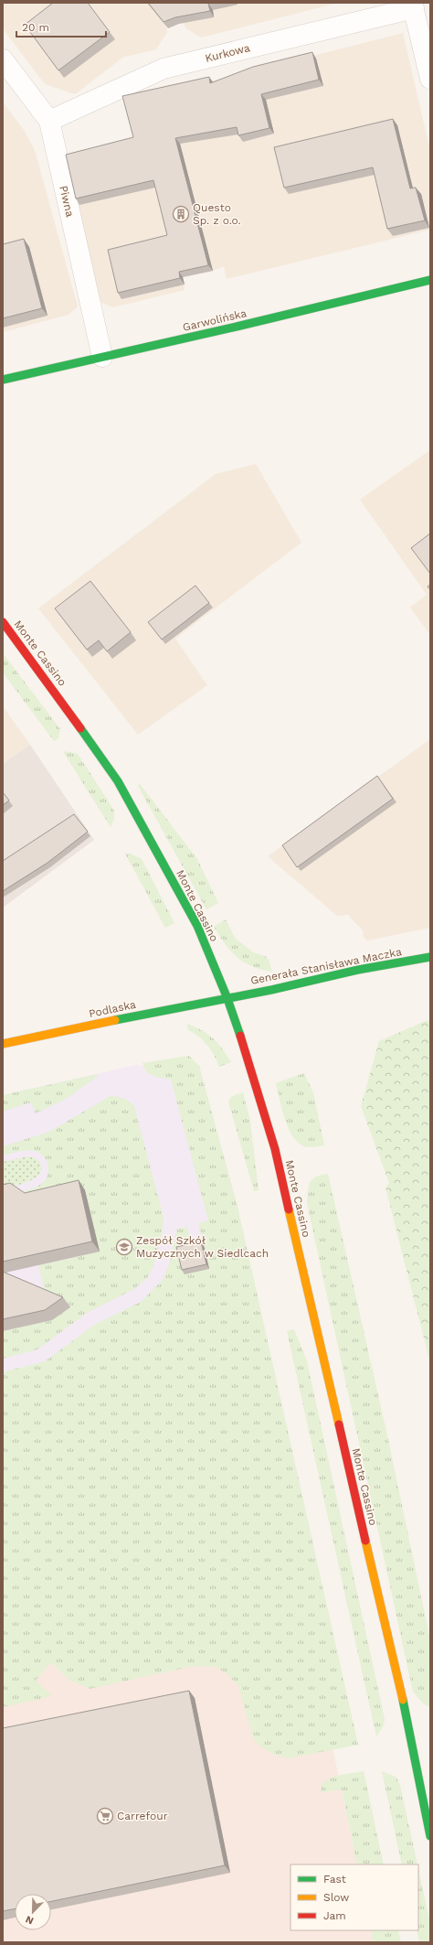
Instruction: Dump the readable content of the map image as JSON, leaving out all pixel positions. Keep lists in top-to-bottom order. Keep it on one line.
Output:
{"streets":{"main road":["Garwolińska","Monte Cassino","Generała Stanisława Maczka","Podlaska"],"street":["Kurkowa","Piwna"]},"crossings":[["Kurkowa","Piwna"],["Piwna","Garwolińska"],["Monte Cassino","Generała Stanisława Maczka"],["Monte Cassino","Podlaska"],["Generała Stanisława Maczka","Podlaska"]],"places":{"building":["Questo Sp. z o.o."],"school or university":["Zespół Szkół Muzycznych w Siedlcach"],"supermarket":["Carrefour"]},"legend":["Fast","Slow","Jam"],"scale_bar":"20 m","north":"bottom left"}
